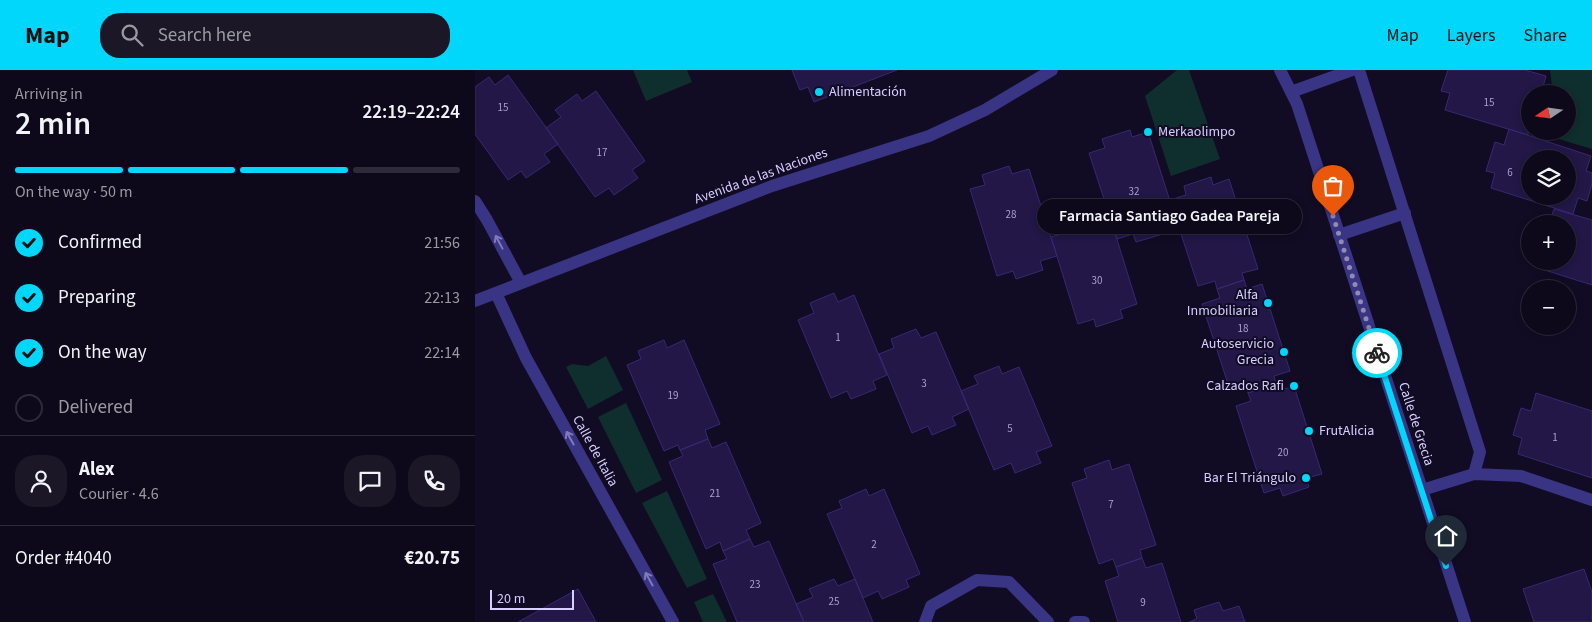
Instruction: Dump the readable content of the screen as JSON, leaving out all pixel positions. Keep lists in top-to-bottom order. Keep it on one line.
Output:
{"streets":{"street":["Avenida de las Naciones","Calle de Grecia","Calle de Italia"]},"crossings":[["Avenida de las Naciones","Calle de Italia"]],"one_way":["Calle de Italia"],"places":["Alimentación","Merkaolimpo","Farmacia Santiago Gadea Pareja","Alfa Inmobiliaria","Autoservicio Grecia","Calzados Rafi","FrutAlicia","Bar El Triángulo"],"house_numbers":["15","15","17","6","32","28","30","18","1","3","19","5","1","20","21","7","2","23","25","9"],"scale_bar":"20 m","north":"left","page":{"header":"Map","search":"Search here","nav":["Map","Layers","Share"],"heading":["2 min","Arriving in","22:19–22:24"],"panel":["Alex","Courier · 4.6","Order #4040","€20.75"],"map_buttons":["+","−"],"bar":"On the way · 50 m","bubble":"Farmacia Santiago Gadea Pareja","list":[["Confirmed","21:56"],["Preparing","22:13"],["On the way","22:14"],"Delivered"],"scale":"20 m"}}
